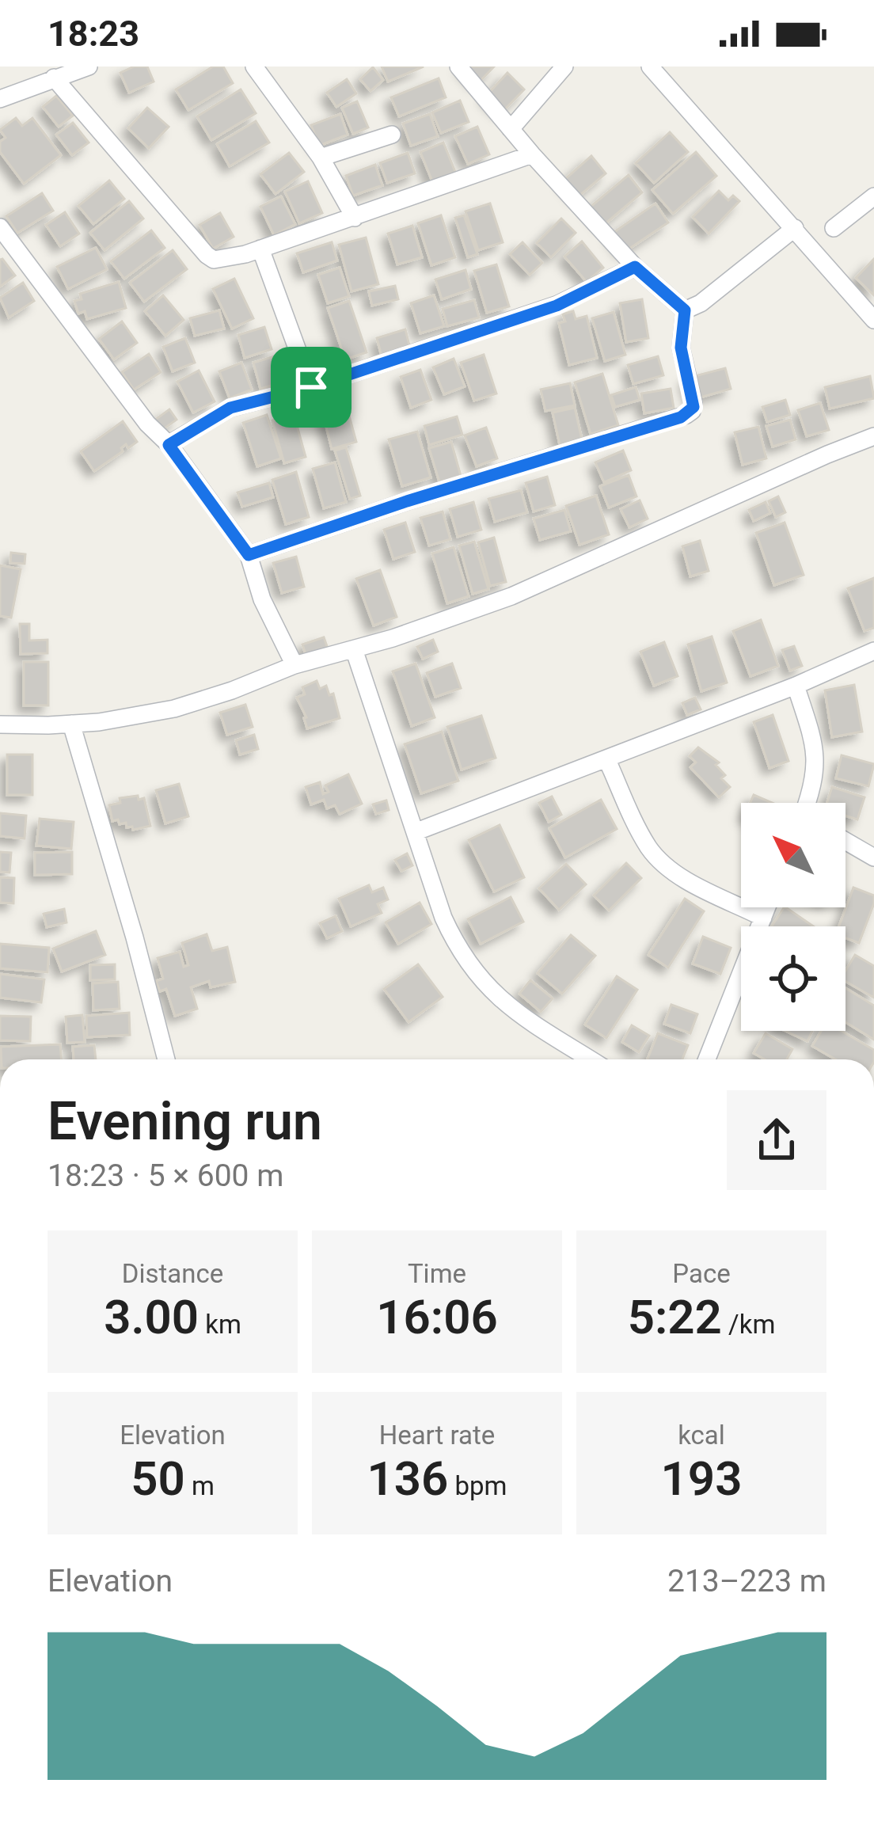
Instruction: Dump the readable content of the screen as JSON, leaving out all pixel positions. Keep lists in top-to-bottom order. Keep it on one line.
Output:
{"north":"top left","page":{"status":"18:23","heading":["Evening run","18:23 · 5 × 600 m"],"stats":[["Distance","3.00 km"],["Time","16:06"],["Pace","5:22 /km"],["Elevation","50 m"],["Heart rate","136 bpm"],["kcal","193"]],"chart":["Elevation","213–223 m"]}}
